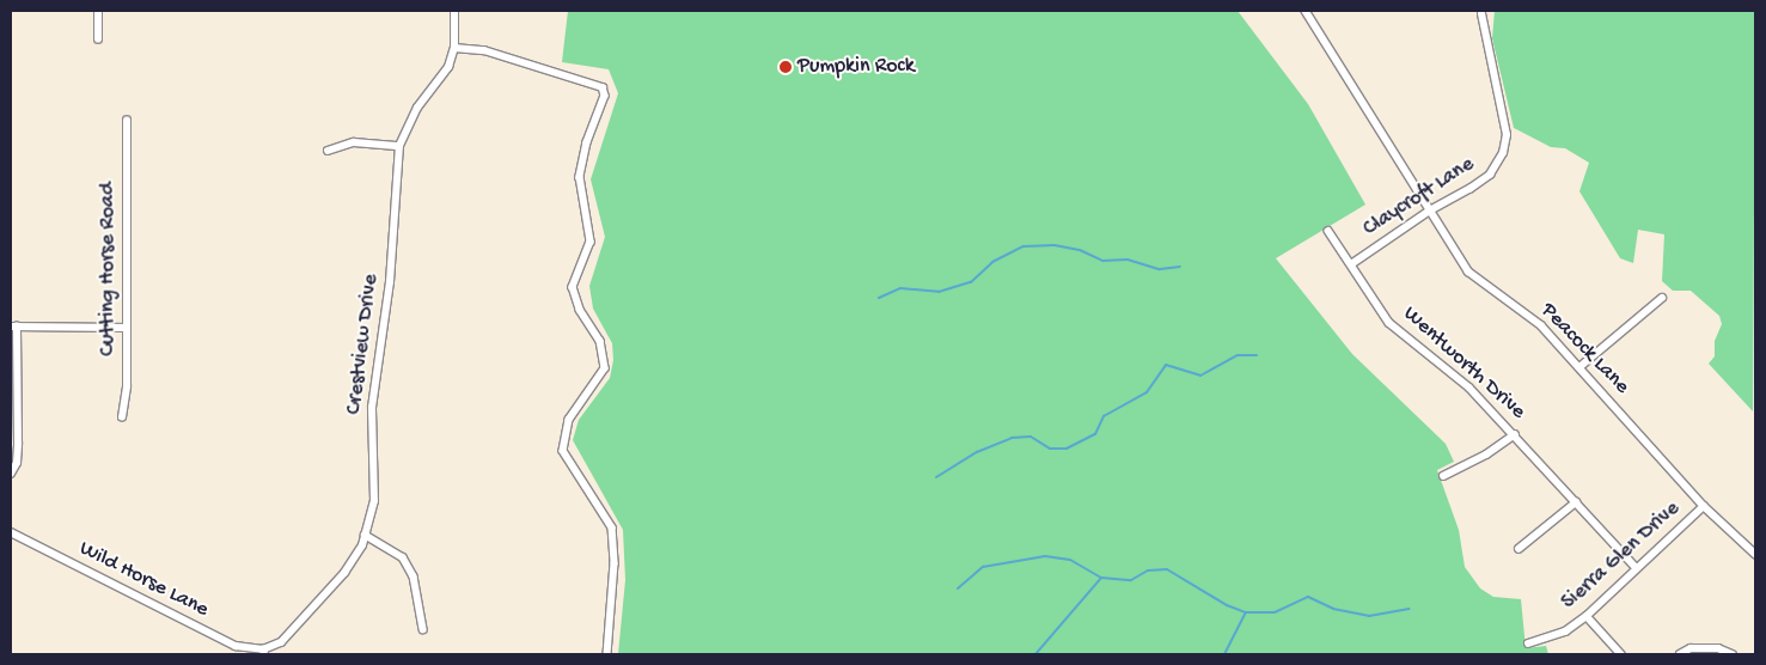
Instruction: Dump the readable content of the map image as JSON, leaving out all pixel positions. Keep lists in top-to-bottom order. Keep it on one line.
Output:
{"streets":{"street":["Claycroft Lane","Cutting Horse Road","Crestview Drive","Peacock Lane","Wentworth Drive","Sierra Glen Drive","Wild Horse Lane"]},"crossings":[["Claycroft Lane","Peacock Lane"],["Claycroft Lane","Wentworth Drive"],["Crestview Drive","Wild Horse Lane"],["Peacock Lane","Sierra Glen Drive"],["Wentworth Drive","Sierra Glen Drive"]],"places":["Pumpkin Rock"]}
